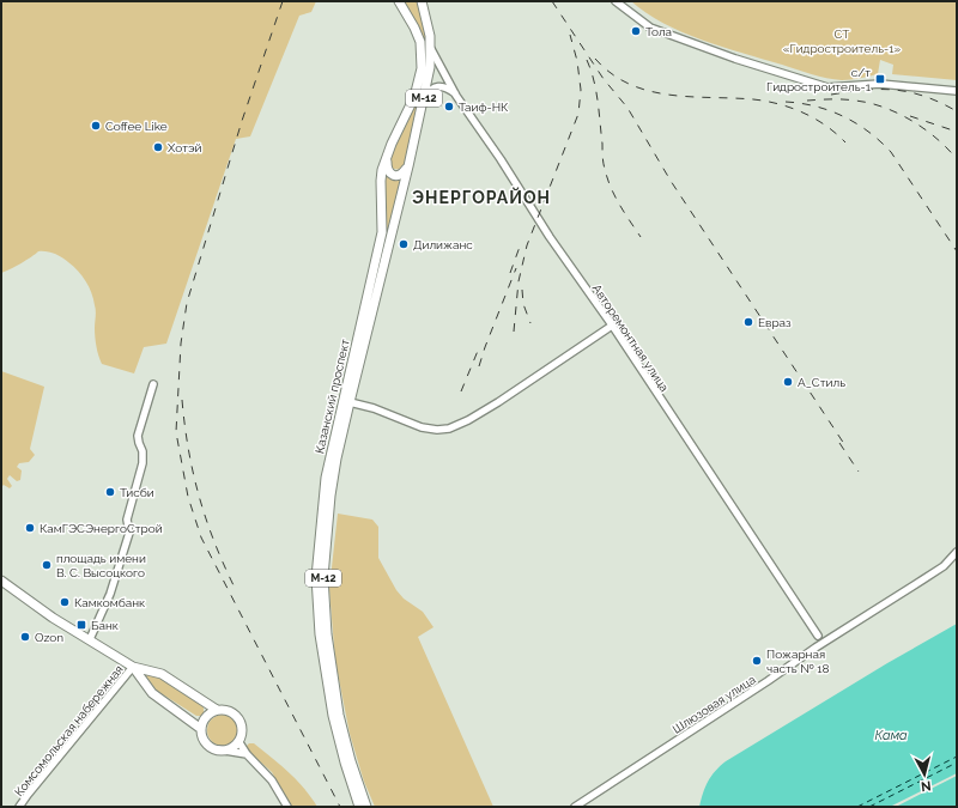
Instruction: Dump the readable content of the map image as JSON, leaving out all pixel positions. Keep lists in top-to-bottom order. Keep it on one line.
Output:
{"streets":{"main road":["М-12","Казанский проспект"],"street":["Авторемонтная улица","Шлюзовая улица","Комсомольская набережная"]},"crossings":[["Авторемонтная улица","Казанский проспект"]],"districts":["ЭНЕРГОРАЙОН"],"water":["Кама"],"parks":["СТ «Гидростроитель-1»"],"places":{"other":["Тола","Таиф-НК","Coffee Like","Хотэй","Дилижанс","Евраз","А_Стиль","Тисби","КамГЭСЭнергоСтрой","площадь имени В. С. Высоцкого","Камкомбанк","Ozon","Пожарная часть № 18"],"transit":["с/т Гидростроитель-1","Банк"]},"north":"bottom"}
